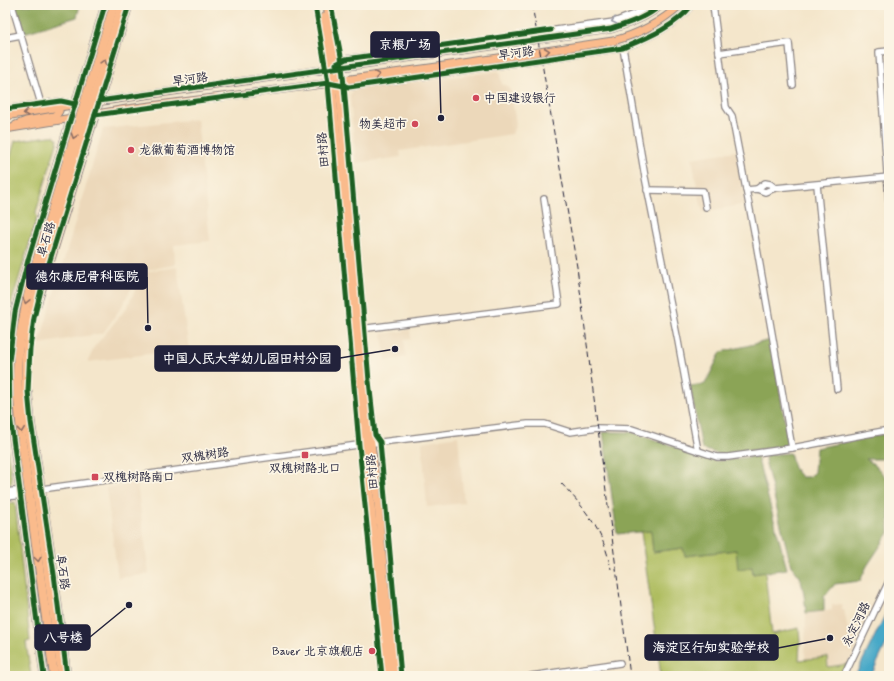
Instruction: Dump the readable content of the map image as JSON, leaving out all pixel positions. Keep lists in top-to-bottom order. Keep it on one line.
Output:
{"streets":{"highway":["阜石路"],"main road":["旱河路","田村路"],"street":["双槐树路","永定河路"]},"crossings":[["旱河路","田村路"],["旱河路","阜石路"],["田村路","双槐树路"],["阜石路","双槐树路"]],"places":{"other":["中国建设银行","京粮广场","物美超市","龙徽葡萄酒博物馆","德尔康尼骨科医院","中国人民大学幼儿园田村分园","八号楼","海淀区行知实验学校","Bauer 北京旗舰店"],"transit":["双槐树路北口","双槐树路南口"]}}
